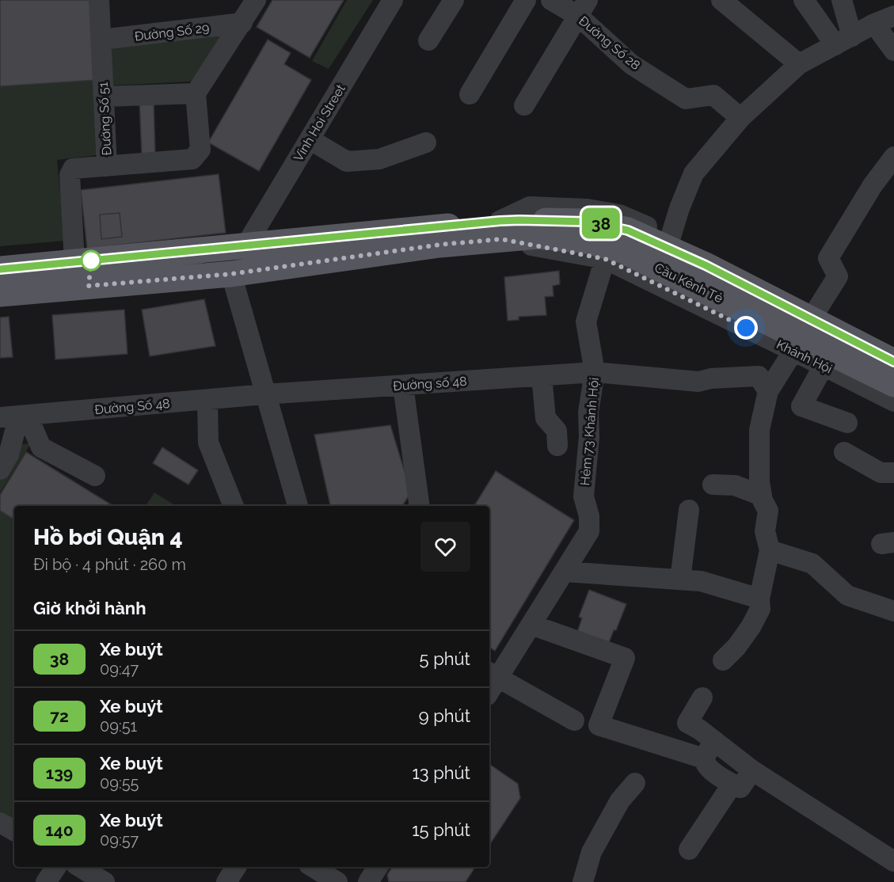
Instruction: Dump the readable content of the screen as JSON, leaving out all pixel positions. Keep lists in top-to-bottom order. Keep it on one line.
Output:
{"streets":{"main road":["Cầu Kênh Tẻ","Khánh Hội"],"street":["Đường Số 29","Đường Số 28","Đường Số 51","Vinh Hoi Street","Đường số 48","Đường Số 48","Hẻm 73 Khánh Hội"]},"crossings":[["Đường Số 29","Đường Số 51"],["Đường Số 51","Khánh Hội"],["Vinh Hoi Street","Khánh Hội"],["Cầu Kênh Tẻ","Khánh Hội"],["Khánh Hội","Hẻm 73 Khánh Hội"],["Đường số 48","Đường Số 48"],["Đường số 48","Hẻm 73 Khánh Hội"]],"lines":["bus line 38"],"page":{"on_map":"38","heading":[["Hồ bơi Quận 4","Đi bộ · 4 phút · 260 m"],"Giờ khởi hành"],"list":[{"mark":"38","name":"Xe buýt","note":"09:47","value":"5 phút"},{"mark":"72","name":"Xe buýt","note":"09:51","value":"9 phút"},{"mark":"139","name":"Xe buýt","note":"09:55","value":"13 phút"},{"mark":"140","name":"Xe buýt","note":"09:57","value":"15 phút"}]}}
